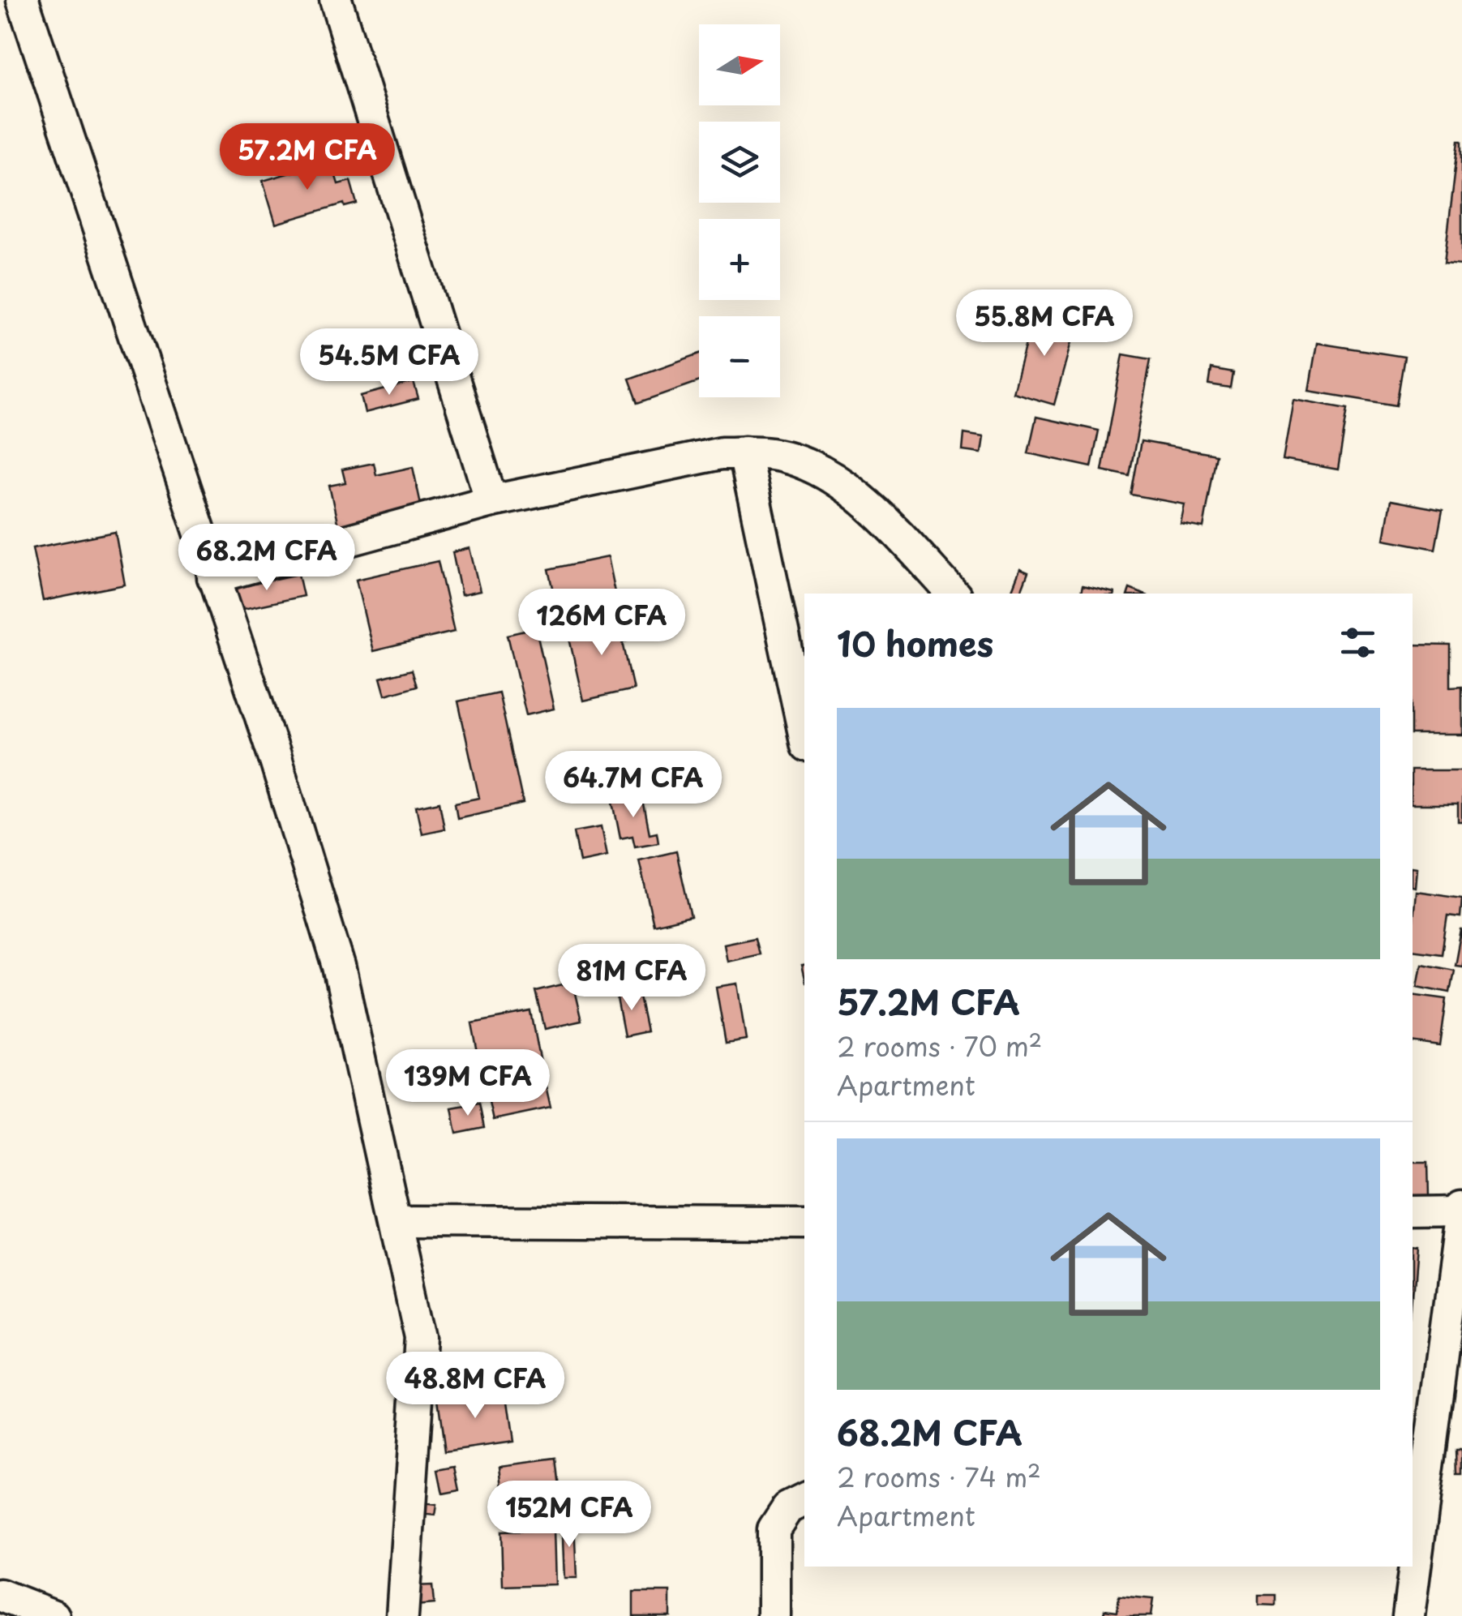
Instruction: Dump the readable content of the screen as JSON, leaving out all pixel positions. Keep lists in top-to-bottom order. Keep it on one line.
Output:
{"north":"right","page":{"map_buttons":["+","−"],"price":["57.2M CFA","55.8M CFA","54.5M CFA","68.2M CFA","126M CFA","64.7M CFA","81M CFA","139M CFA","48.8M CFA","152M CFA"],"heading":"10 homes","list":[{"name":"57.2M CFA","note":"2 rooms · 70 m² · Apartment"},{"name":"68.2M CFA","note":"2 rooms · 74 m² · Apartment"}]}}
